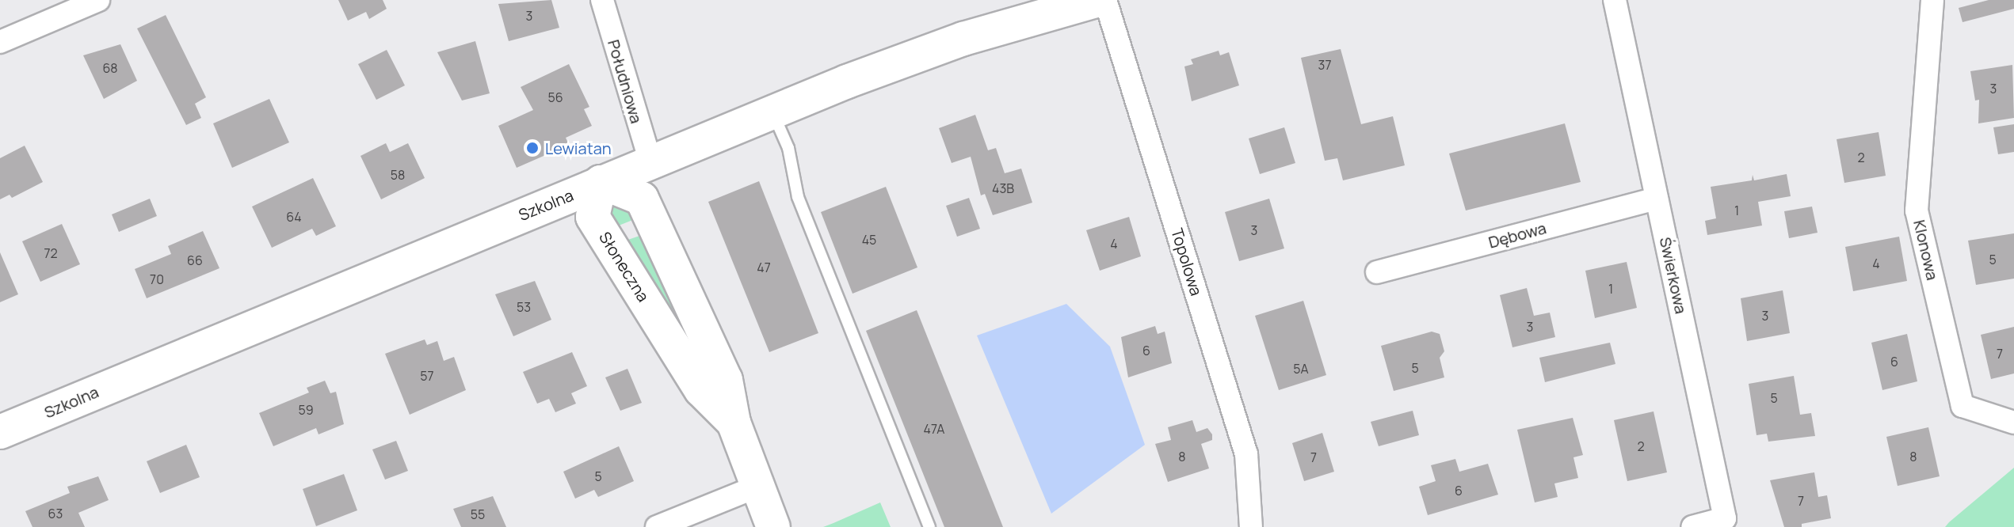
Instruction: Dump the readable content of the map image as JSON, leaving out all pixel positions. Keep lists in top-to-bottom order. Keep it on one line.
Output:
{"streets":{"street":["Południowa","Szkolna","Dębowa","Klonowa","Topolowa","Słoneczna","Świerkowa"]},"crossings":[["Południowa","Szkolna"],["Szkolna","Słoneczna"],["Dębowa","Świerkowa"]],"places":["Lewiatan"],"house_numbers":["3","37","68","3","56","2","58","43B","1","64","3","45","4","72","5","66","4","47","70","1","53","3","3","6","7","6","5","5A","57","5","59","47A","2","8","8","7","5","6","7","63","55"]}
